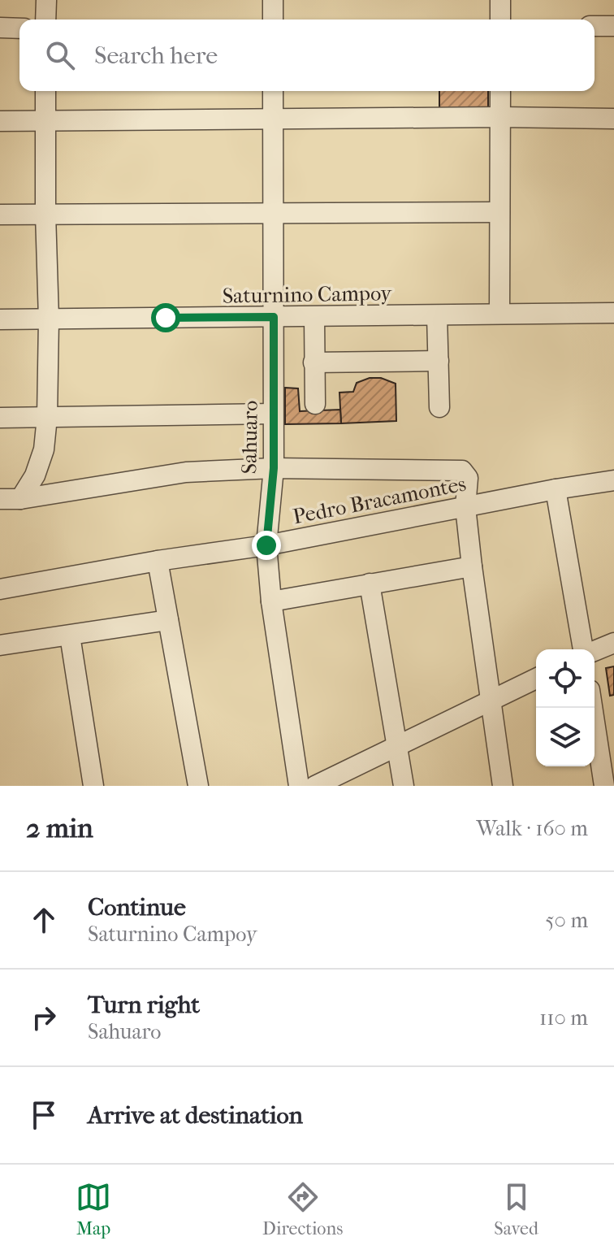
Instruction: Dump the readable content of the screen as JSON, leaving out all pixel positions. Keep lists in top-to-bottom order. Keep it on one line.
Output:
{"streets":{"street":["Saturnino Campoy","Sahuaro","Pedro Bracamontes"]},"crossings":[["Saturnino Campoy","Sahuaro"],["Sahuaro","Pedro Bracamontes"]],"page":{"search":"Search here","heading":["2 min","Walk · 160 m"],"list":[["Continue","Saturnino Campoy","50 m"],["Turn right","Sahuaro","110 m"],"Arrive at destination"],"nav":["Map","Directions","Saved"]}}
